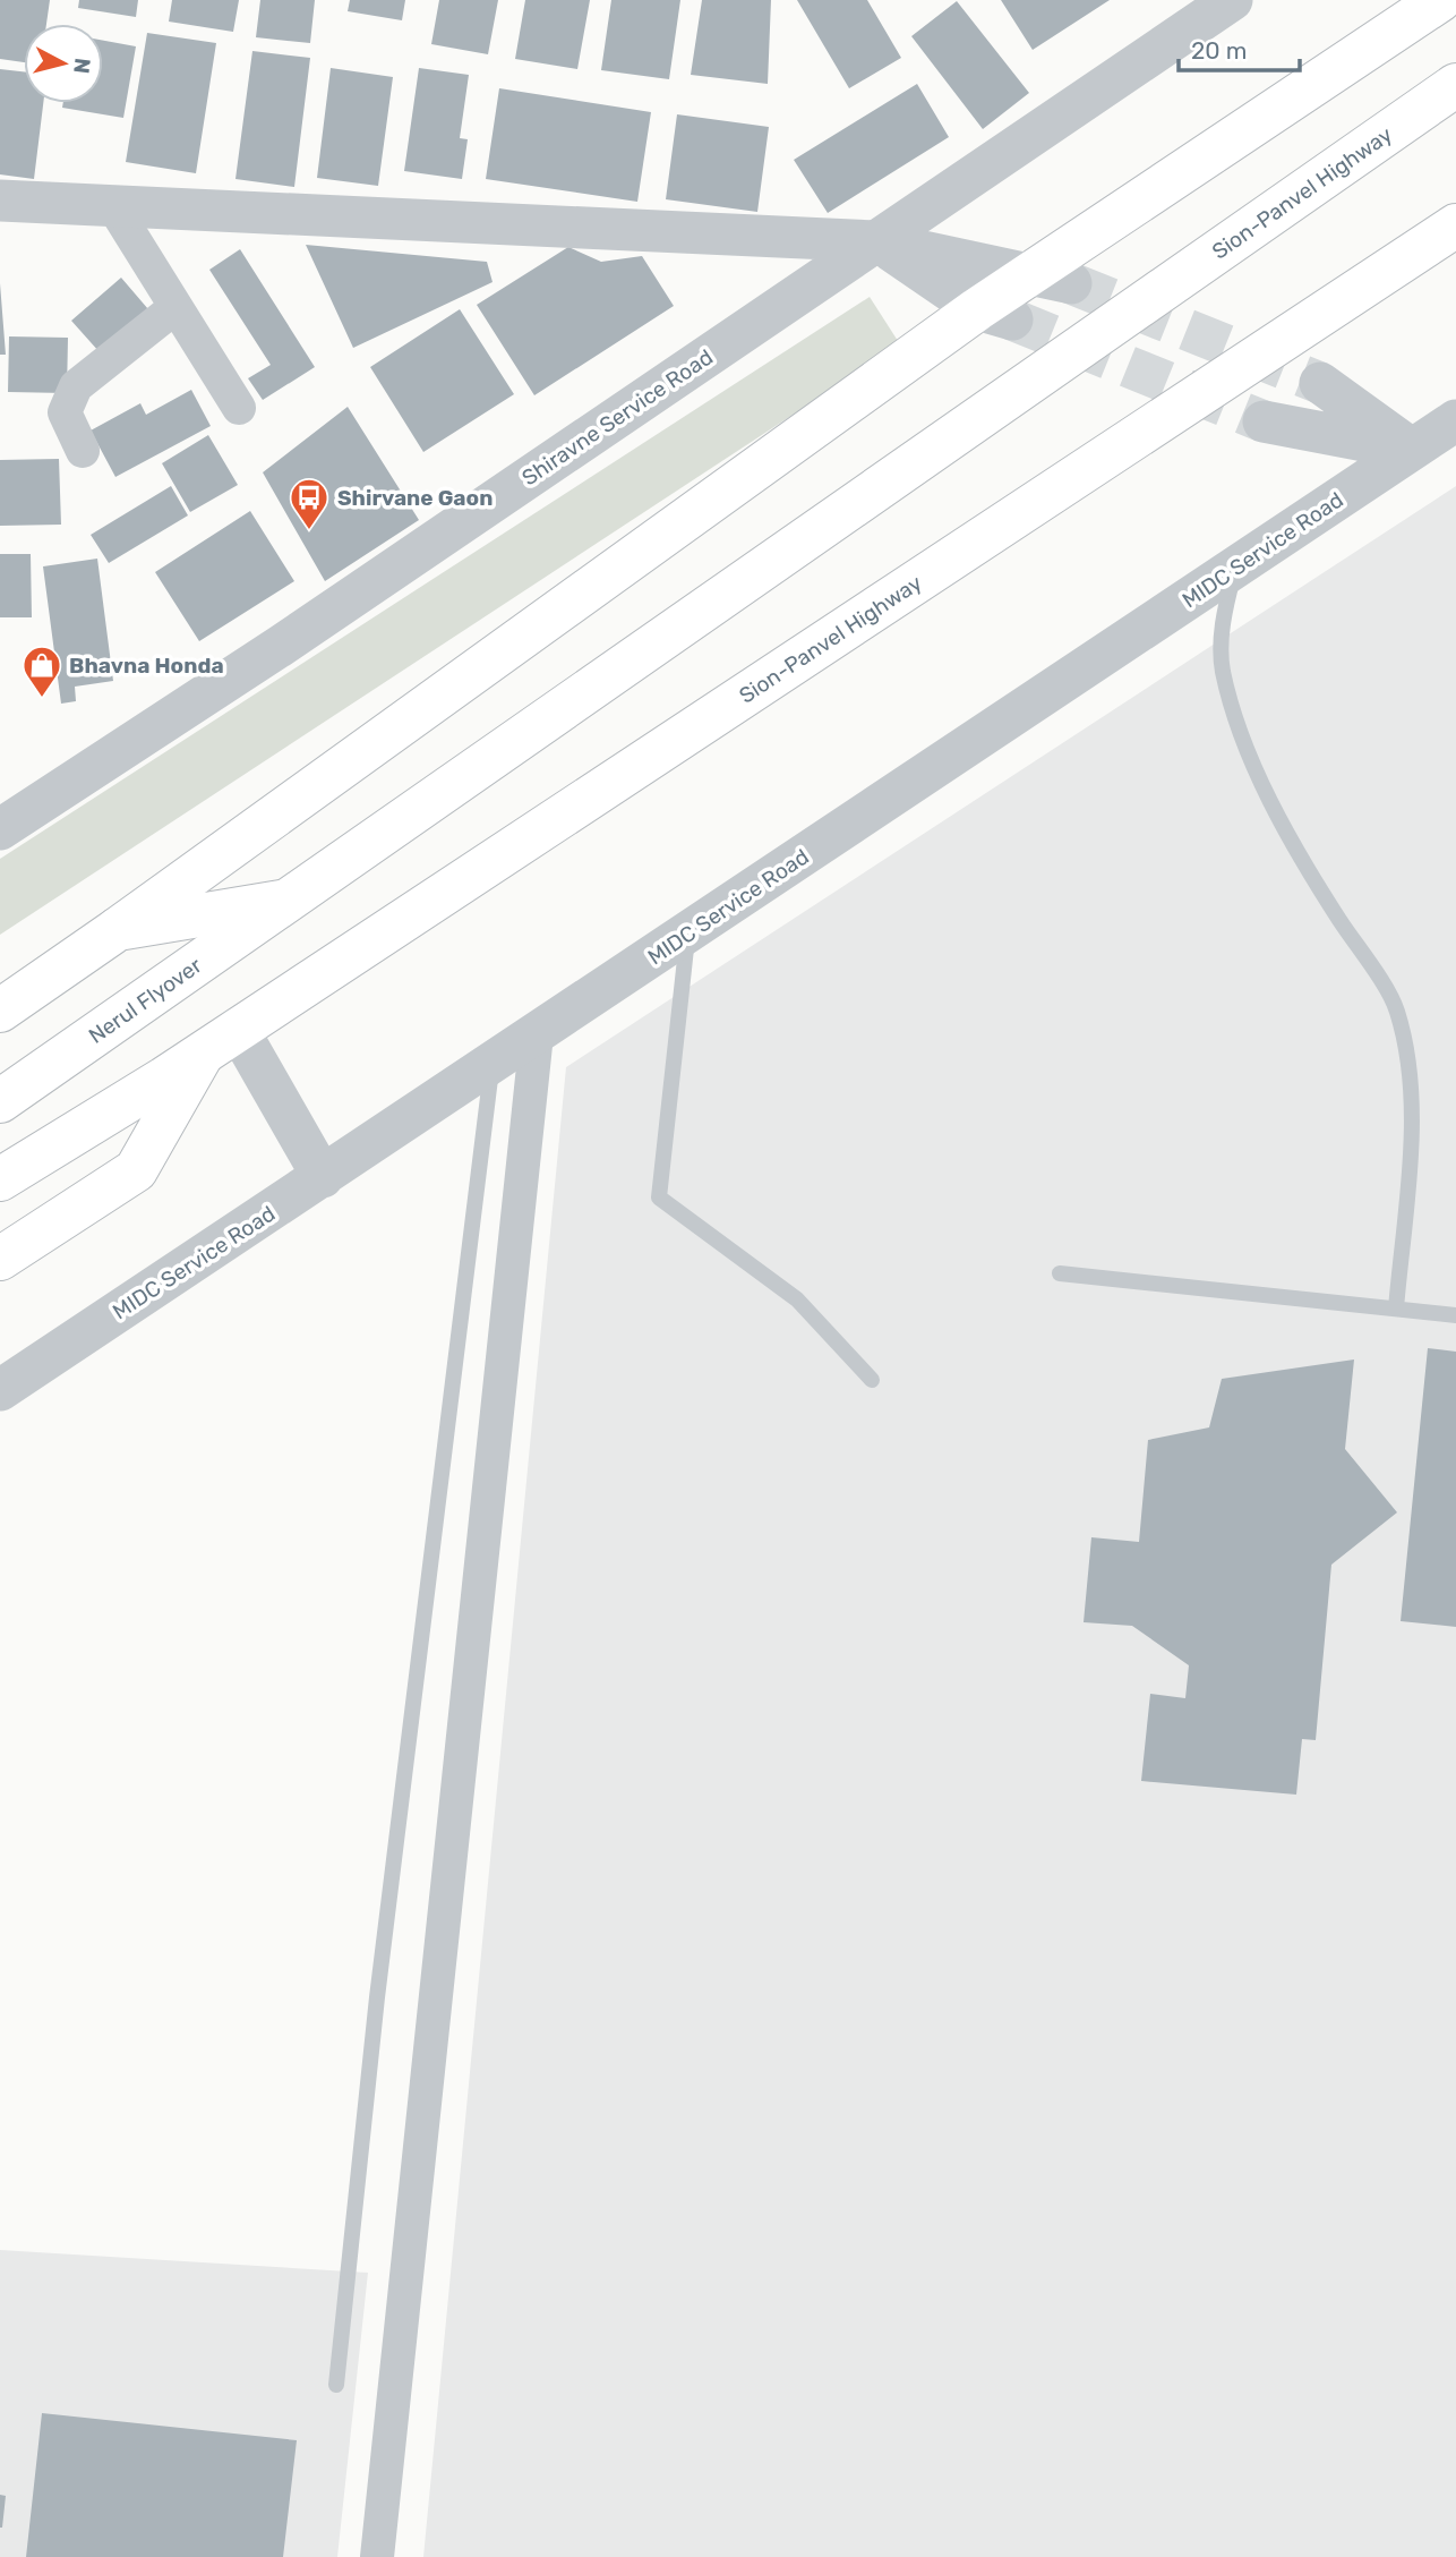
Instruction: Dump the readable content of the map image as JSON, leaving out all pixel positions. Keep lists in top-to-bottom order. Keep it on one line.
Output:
{"streets":{"highway":["Sion-Panvel Highway","Nerul Flyover"],"street":["Shiravne Service Road","MIDC Service Road"]},"crossings":[["Sion-Panvel Highway","Nerul Flyover"]],"places":{"bus stop":["Shirvane Gaon"],"shop":["Bhavna Honda"]},"scale_bar":"20 m","north":"right"}
